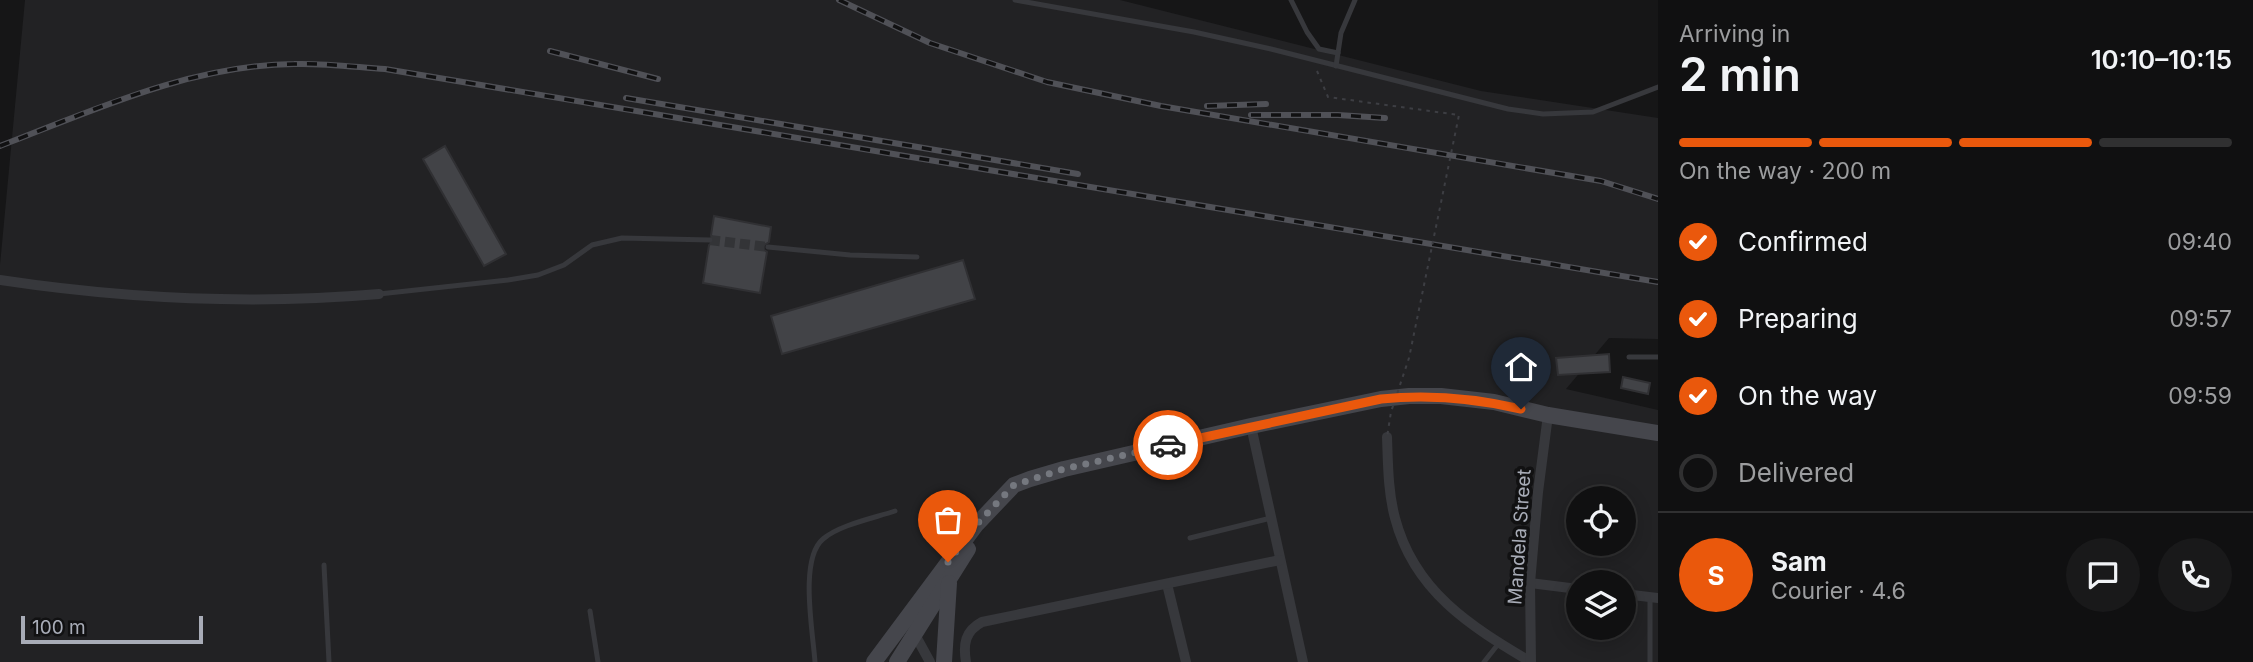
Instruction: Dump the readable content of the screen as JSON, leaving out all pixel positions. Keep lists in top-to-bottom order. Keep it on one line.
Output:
{"streets":{"street":["Mandela Street"]},"scale_bar":"100 m","page":{"heading":["2 min","Arriving in","10:10–10:15"],"panel":["Sam","Courier · 4.6"],"bar":"On the way · 200 m","list":[["Confirmed","09:40"],["Preparing","09:57"],["On the way","09:59"],"Delivered"],"round":"S","scale":"100 m"}}
